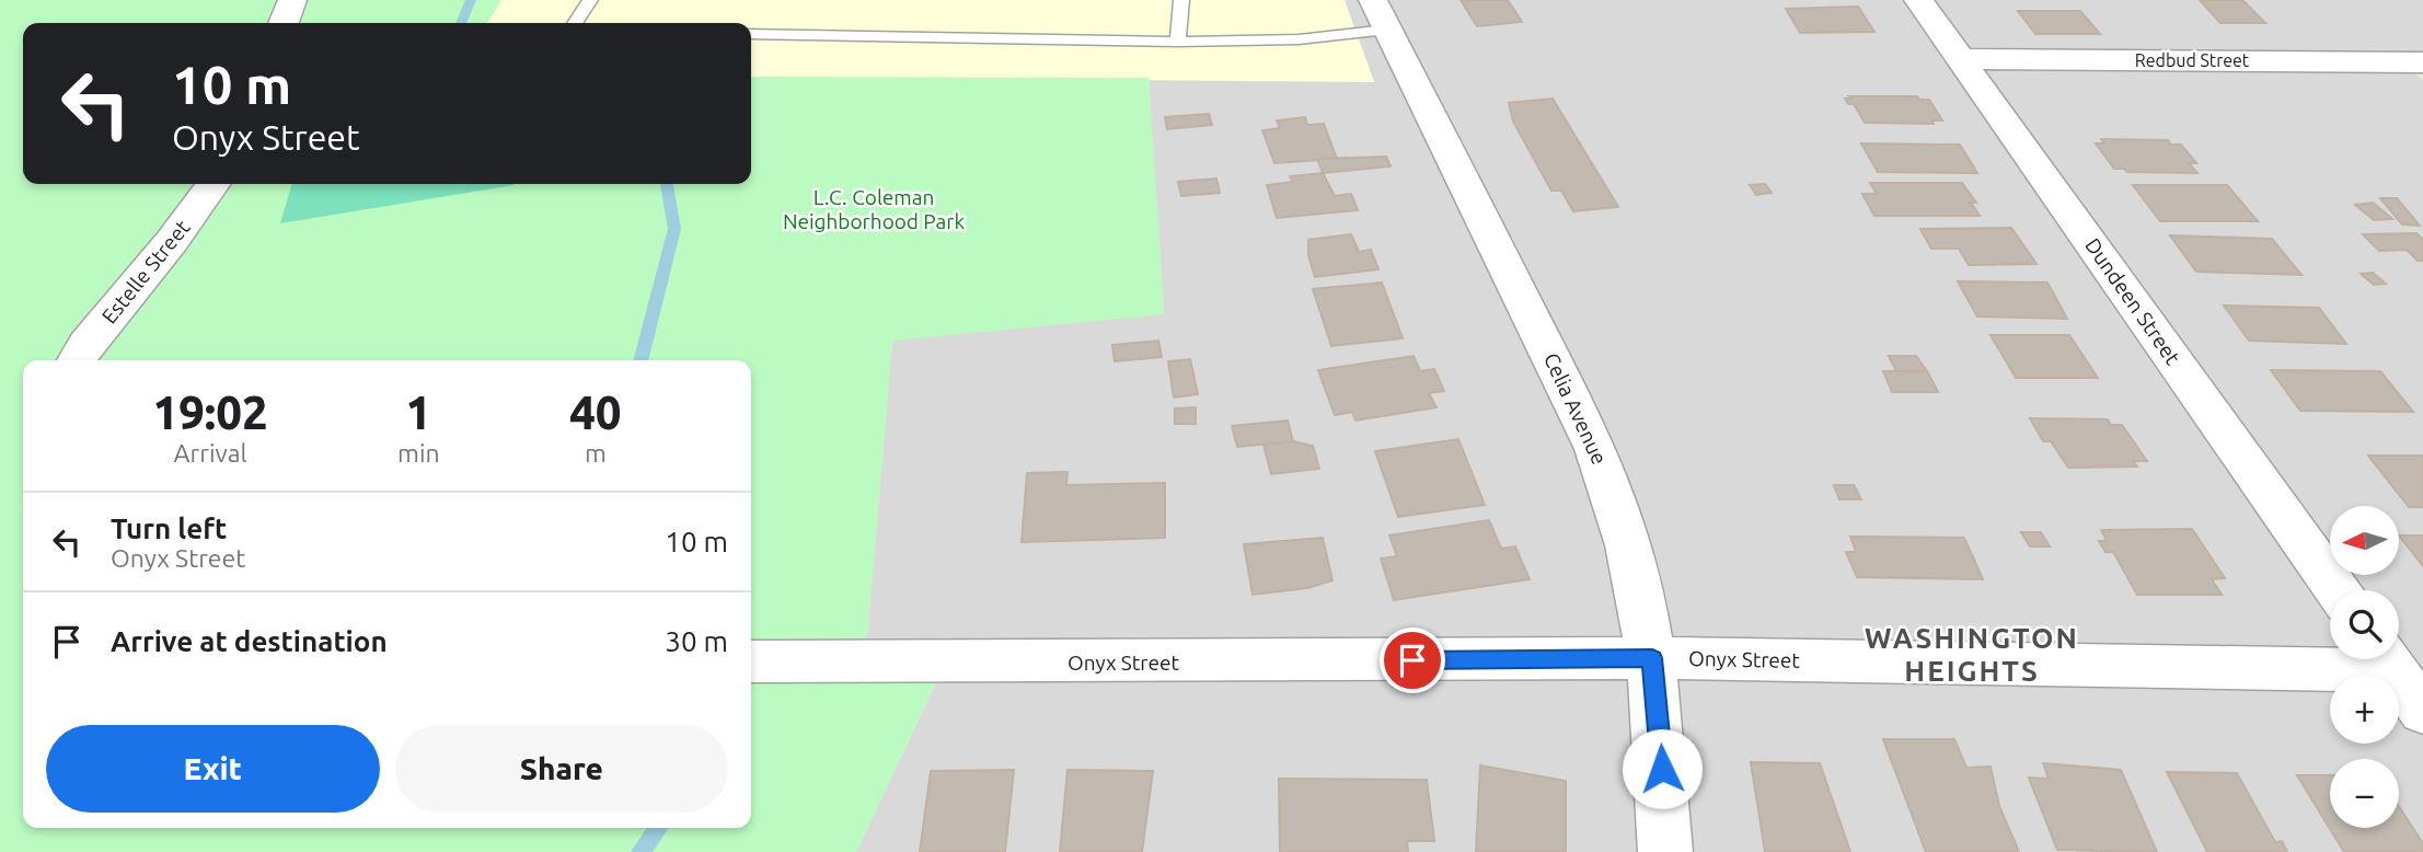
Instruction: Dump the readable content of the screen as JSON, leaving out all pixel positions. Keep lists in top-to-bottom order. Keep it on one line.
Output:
{"streets":{"street":["Redbud Street","Estelle Street","Dundeen Street","Celia Avenue","Onyx Street"]},"crossings":[["Redbud Street","Dundeen Street"],["Celia Avenue","Onyx Street"]],"districts":["WASHINGTON HEIGHTS"],"parks":["L.C. Coleman Neighborhood Park"],"north":"left","page":{"turn":["10 m","Onyx Street"],"eta":["19:02","Arrival","1","min","40","m"],"list":[{"name":"Turn left","note":"Onyx Street","value":"10 m"},{"name":"Arrive at destination","value":"30 m"}],"map_buttons":["+","−"],"buttons":["Exit","Share"]}}
